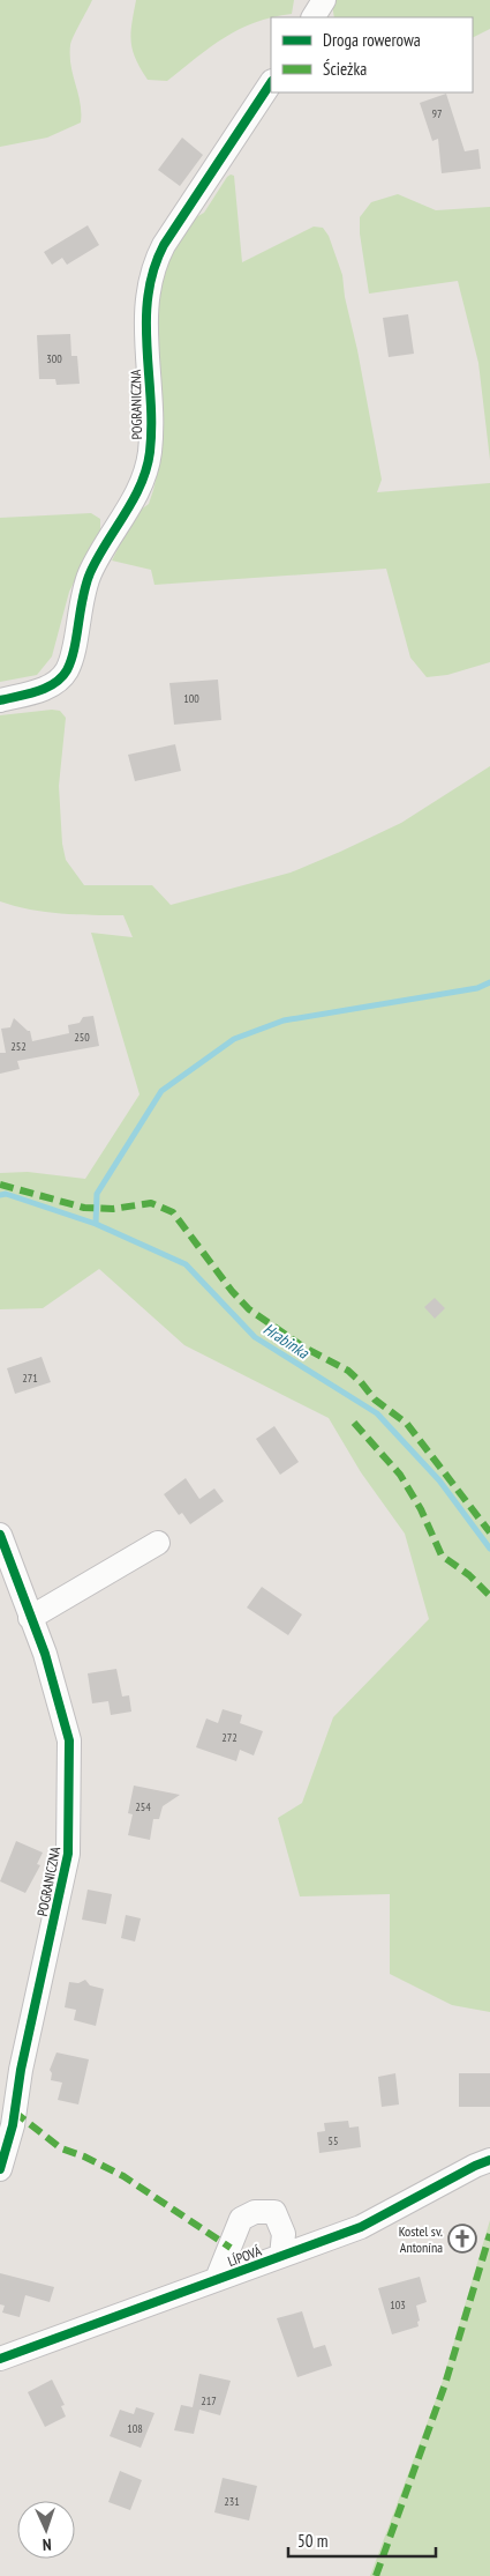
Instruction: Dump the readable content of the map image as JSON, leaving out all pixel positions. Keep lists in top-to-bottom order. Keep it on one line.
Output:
{"streets":{"street":["POGRANICZNA","LÍPOVÁ"]},"water":["Hrabinka"],"places":{"church":["Kostel sv. Antonína"]},"house_numbers":["97","300","100","250","252","271","272","254","55","103","217","108","231"],"legend":["Droga rowerowa","Ścieżka"],"scale_bar":"50 m","north":"bottom"}
